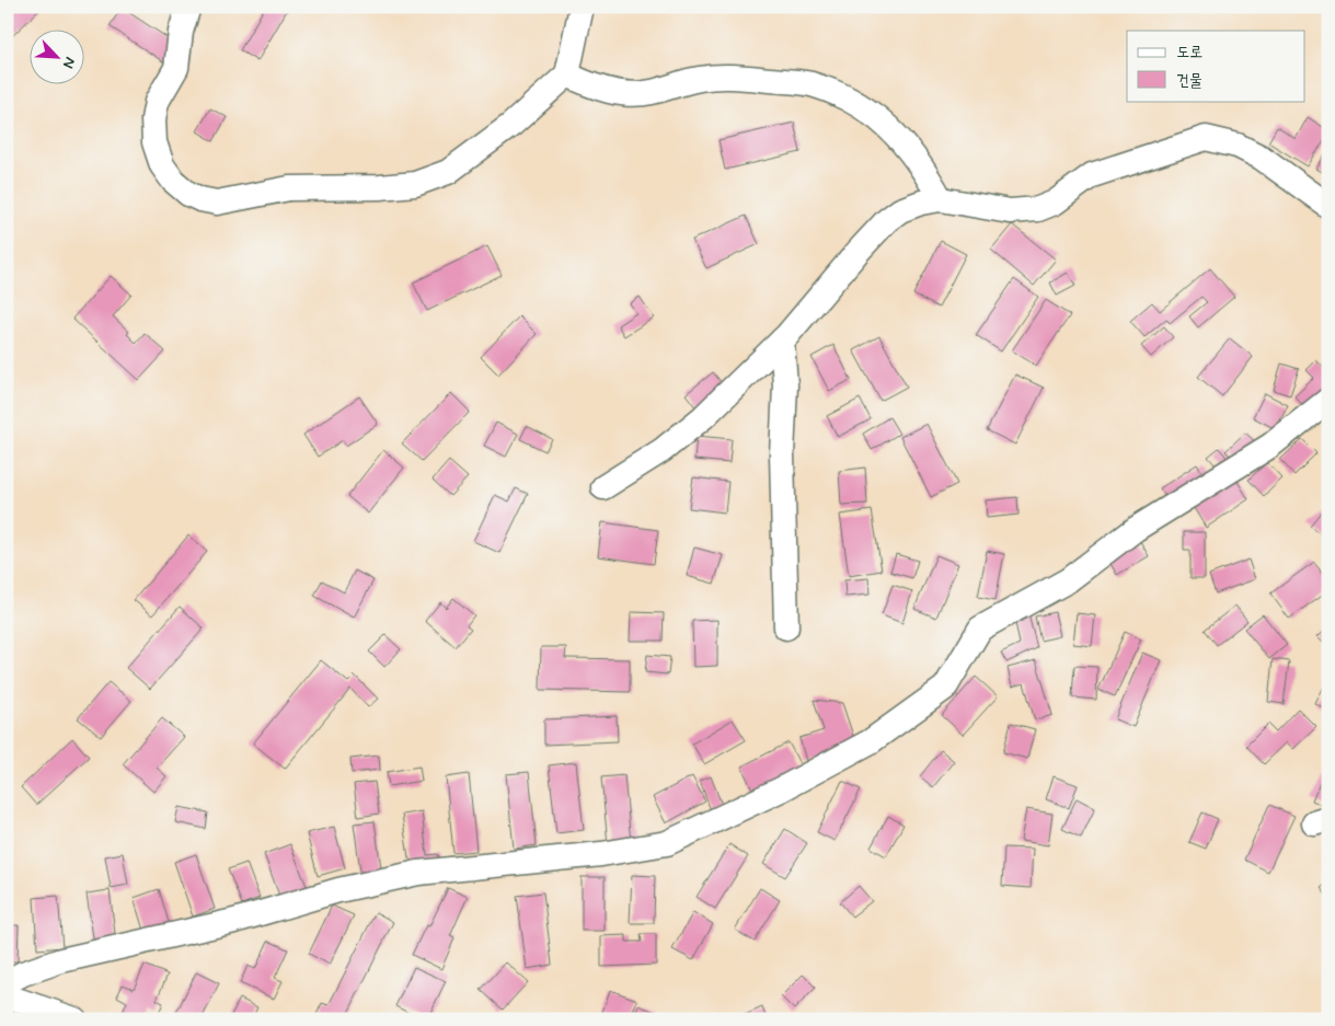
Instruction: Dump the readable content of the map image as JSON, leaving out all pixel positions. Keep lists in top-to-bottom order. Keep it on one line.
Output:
{"legend":["도로","건물"],"north":"bottom right"}
